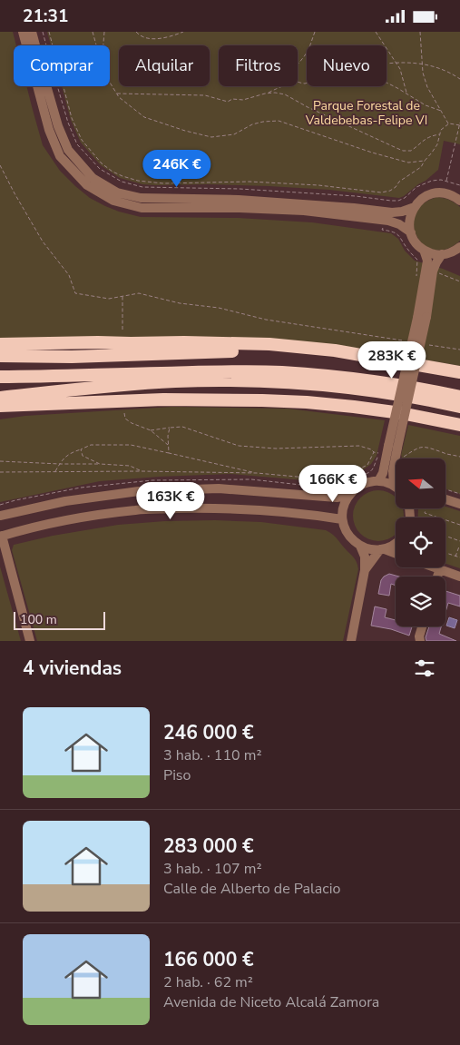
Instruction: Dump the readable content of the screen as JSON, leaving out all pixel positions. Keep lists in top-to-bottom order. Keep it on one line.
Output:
{"parks":["Parque Forestal de Valdebebas-Felipe VI"],"scale_bar":"100 m","north":"left","page":{"status":"21:31","chip":["Comprar","Alquilar","Filtros","Nuevo"],"price":["246K €","283K €","166K €","163K €"],"scale":"100 m","heading":"4 viviendas","list":[{"name":"246 000 €","note":"3 hab. · 110 m² · Piso"},{"name":"283 000 €","note":"3 hab. · 107 m² · Calle de Alberto de Palacio"},{"name":"166 000 €","note":"2 hab. · 62 m² · Avenida de Niceto Alcalá Zamora"}]}}
